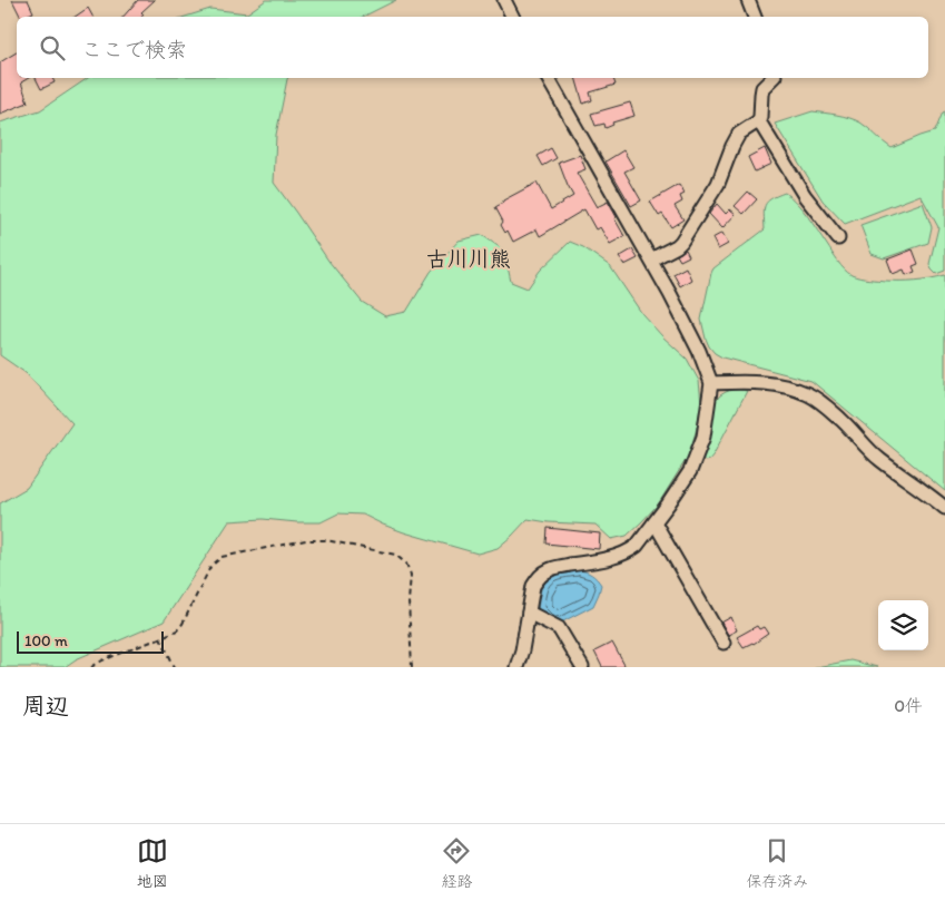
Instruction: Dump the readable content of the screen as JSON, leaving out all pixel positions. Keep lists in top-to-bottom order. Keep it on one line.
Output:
{"districts":["古川川熊"],"scale_bar":"100 m","page":{"search":"ここで検索","scale":"100 m","heading":["周辺","0件"],"nav":["地図","経路","保存済み"]}}
